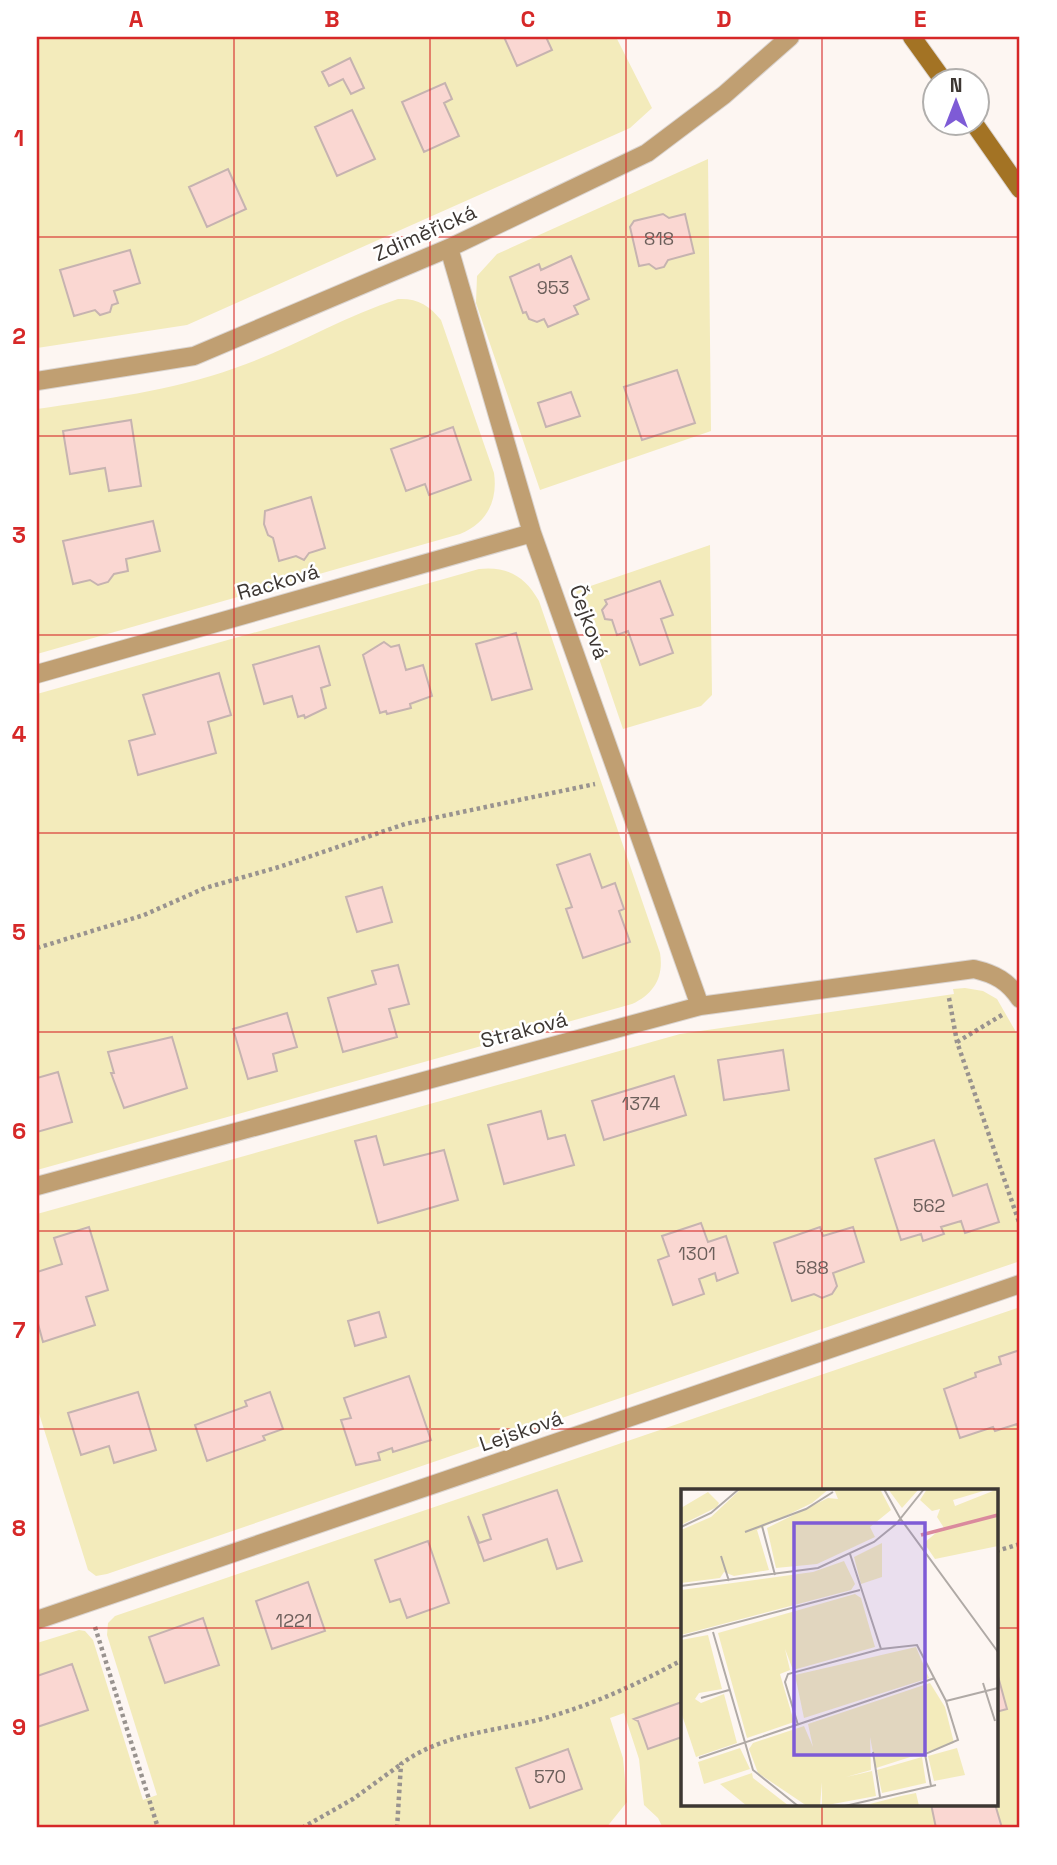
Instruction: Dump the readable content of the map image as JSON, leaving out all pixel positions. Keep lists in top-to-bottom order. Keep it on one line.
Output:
{"streets":{"street":["Zdiměřická","Racková","Čejková","Straková","Lejsková"]},"crossings":[["Zdiměřická","Čejková"],["Racková","Čejková"],["Čejková","Straková"]],"house_numbers":["818","953","1374","562","1301","588","1221","570"],"north":"top","grid":{"columns":["A","B","C","D","E"],"rows":["1","2","3","4","5","6","7","8","9"]}}
